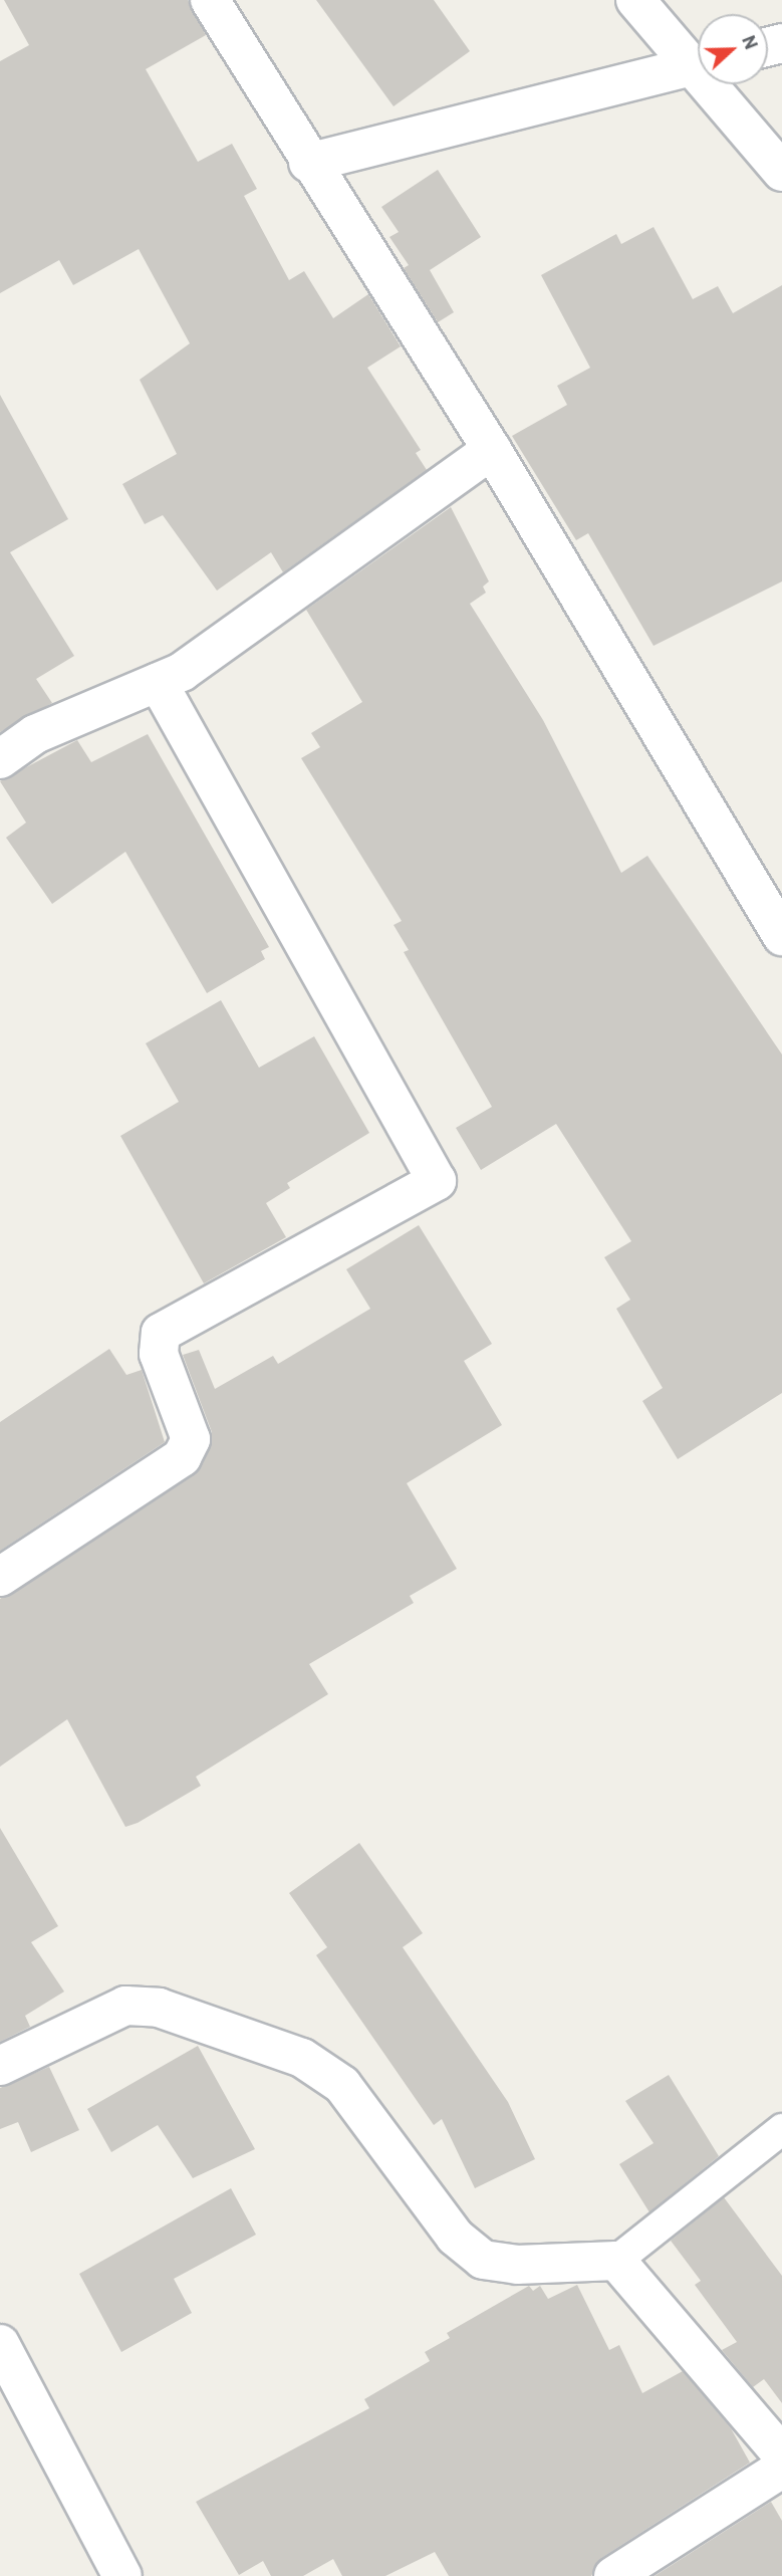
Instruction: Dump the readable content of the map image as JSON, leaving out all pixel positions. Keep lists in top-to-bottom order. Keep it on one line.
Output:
{"north":"right"}
